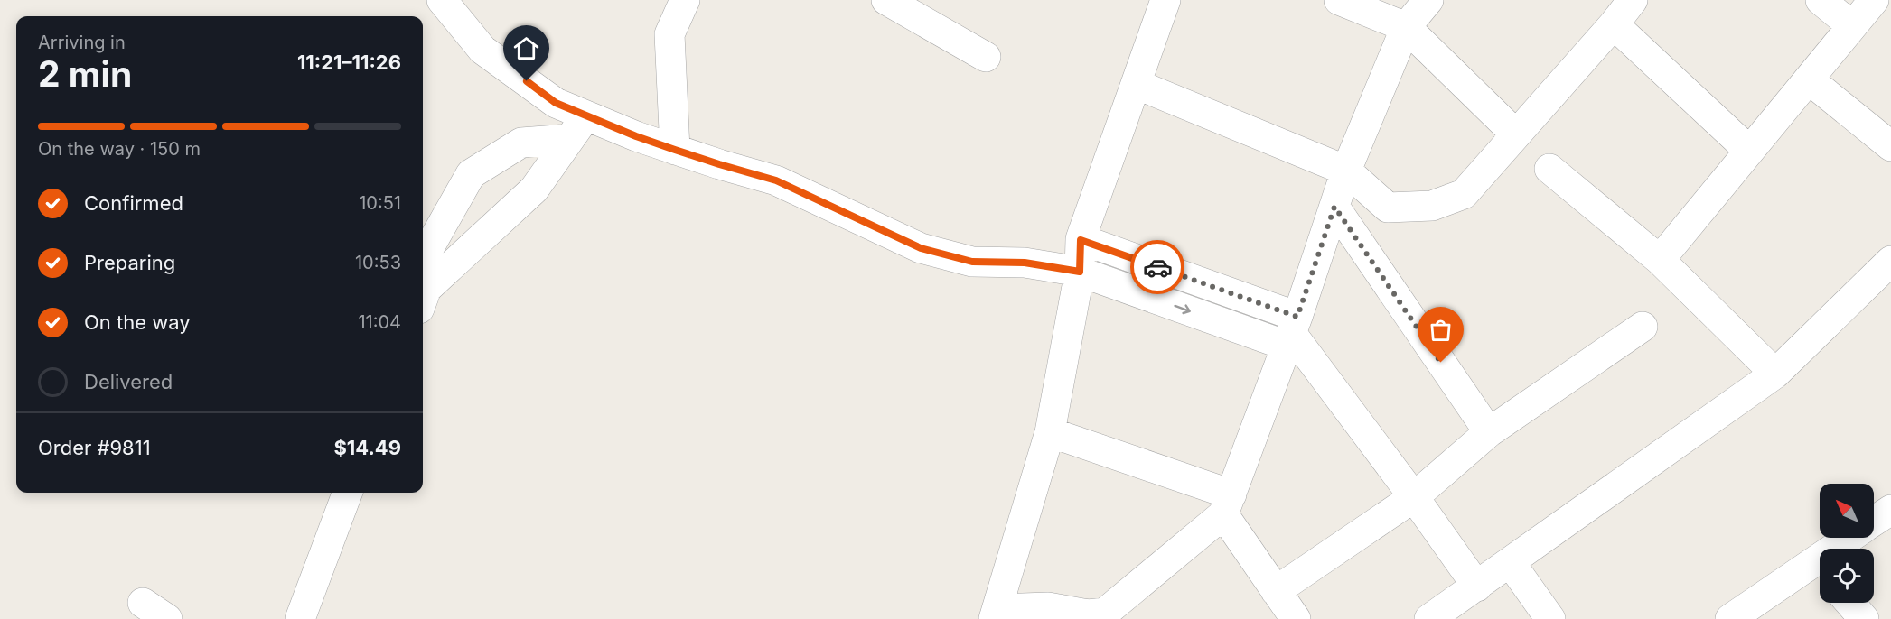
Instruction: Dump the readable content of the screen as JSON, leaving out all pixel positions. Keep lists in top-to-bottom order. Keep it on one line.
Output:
{"north":"top left","page":{"heading":["2 min","Arriving in","11:21–11:26"],"panel":["Order #9811","$14.49"],"bar":"On the way · 150 m","list":[["Confirmed","10:51"],["Preparing","10:53"],["On the way","11:04"],"Delivered"]}}
